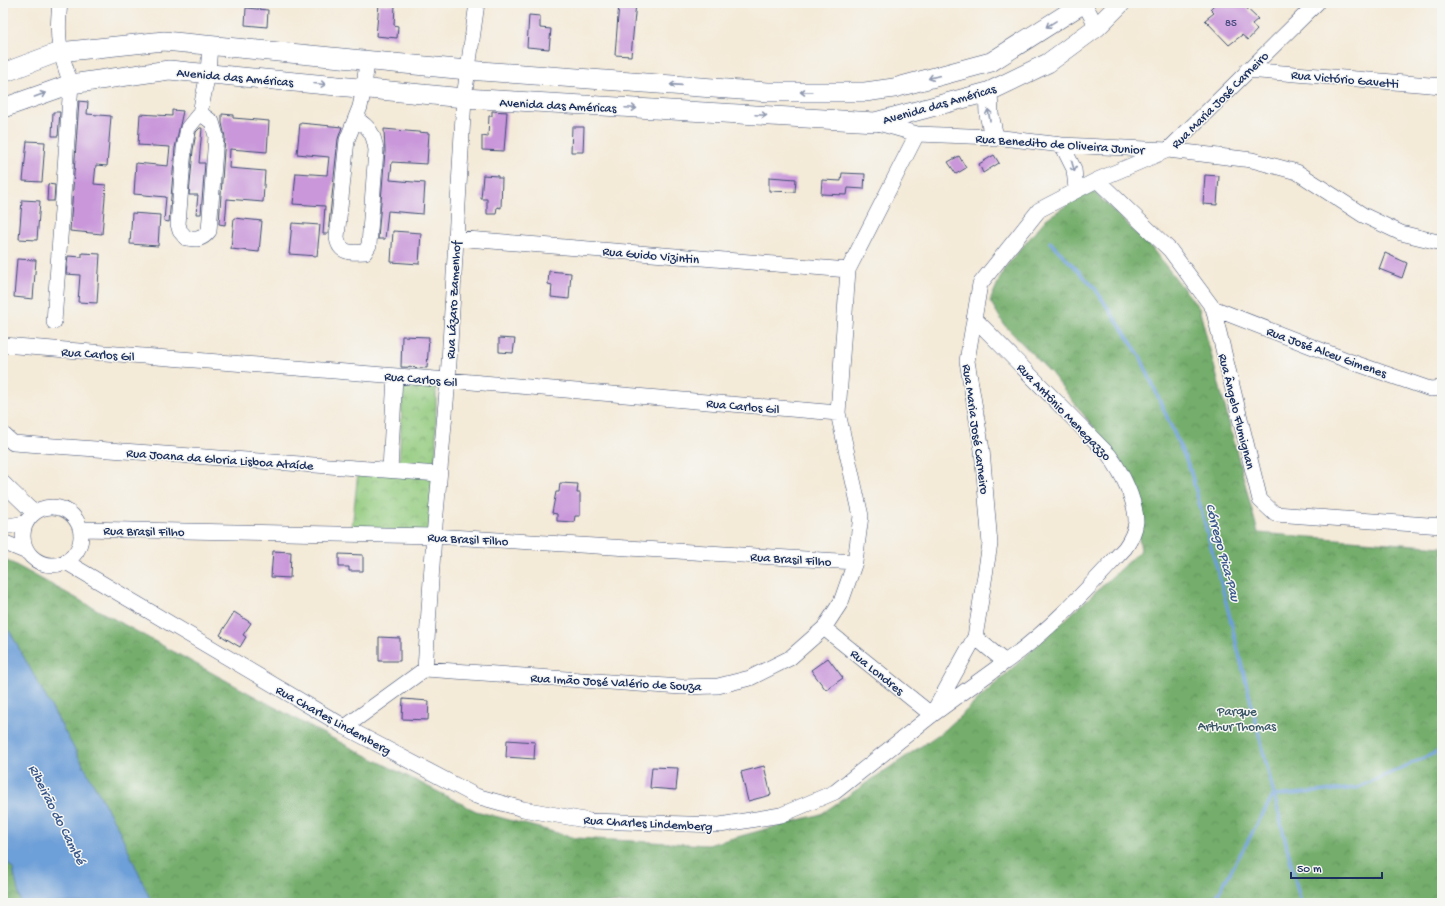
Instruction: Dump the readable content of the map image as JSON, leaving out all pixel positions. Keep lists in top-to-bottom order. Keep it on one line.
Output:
{"streets":{"main road":["Avenida das Américas"],"street":["Rua Victório Gavetti","Rua Maria José Carneiro","Rua Benedito de Oliveira Junior","Rua Guido Vizintin","Rua Lázaro Zamenhof","Rua José Alceu Gimenes","Rua Carlos Gil","Rua Antônio Menegazzo","Rua Ângelo Flumignan","Rua Joana da Gloria Lisboa Ataíde","Rua Brasil Filho","Rua Londres","Rua Imão José Valério de Souza","Rua Charles Lindemberg"]},"crossings":[["Avenida das Américas","Rua Benedito de Oliveira Junior"],["Avenida das Américas","Rua Lázaro Zamenhof"],["Rua Victório Gavetti","Rua Maria José Carneiro"],["Rua Maria José Carneiro","Rua Benedito de Oliveira Junior"],["Rua Maria José Carneiro","Rua Antônio Menegazzo"],["Rua Maria José Carneiro","Rua Ângelo Flumignan"],["Rua Maria José Carneiro","Rua Charles Lindemberg"],["Rua Benedito de Oliveira Junior","Rua Imão José Valério de Souza"],["Rua Guido Vizintin","Rua Lázaro Zamenhof"],["Rua Guido Vizintin","Rua Imão José Valério de Souza"],["Rua Lázaro Zamenhof","Rua Carlos Gil"],["Rua Lázaro Zamenhof","Rua Joana da Gloria Lisboa Ataíde"],["Rua Lázaro Zamenhof","Rua Brasil Filho"],["Rua Lázaro Zamenhof","Rua Imão José Valério de Souza"],["Rua José Alceu Gimenes","Rua Ângelo Flumignan"],["Rua Carlos Gil","Rua Imão José Valério de Souza"],["Rua Antônio Menegazzo","Rua Londres"],["Rua Antônio Menegazzo","Rua Charles Lindemberg"],["Rua Brasil Filho","Rua Imão José Valério de Souza"],["Rua Brasil Filho","Rua Charles Lindemberg"],["Rua Londres","Rua Imão José Valério de Souza"],["Rua Londres","Rua Charles Lindemberg"]],"water":["Córrego Pica-Pau","Ribeirão do Cambé"],"parks":["Parque Arthur Thomas"],"house_numbers":["85"],"scale_bar":"50 m"}
